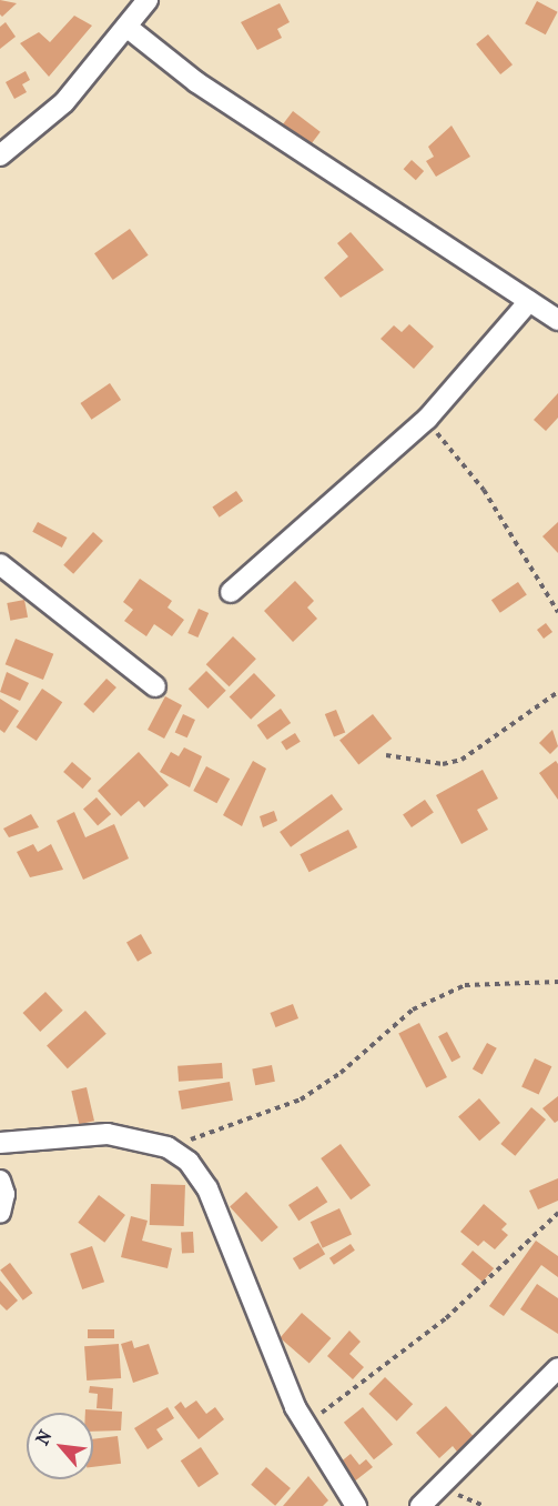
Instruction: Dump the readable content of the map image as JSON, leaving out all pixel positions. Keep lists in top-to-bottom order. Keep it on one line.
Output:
{"north":"top left"}
